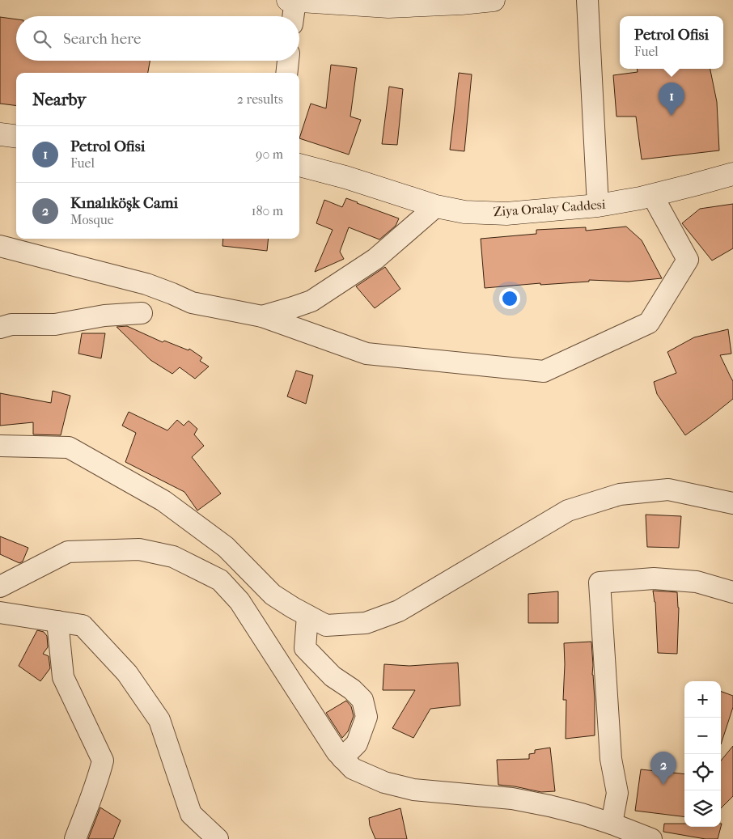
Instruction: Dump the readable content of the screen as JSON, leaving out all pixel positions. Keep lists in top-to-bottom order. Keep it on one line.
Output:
{"streets":{"main road":["Ziya Oralay Caddesi"]},"page":{"popup":["Petrol Ofisi","Fuel"],"search":"Search here","heading":["Nearby","2 results"],"pins":["1","2"],"list":[{"mark":"1","name":"Petrol Ofisi","note":"Fuel","value":"90 m"},{"mark":"2","name":"Kınalıköşk Cami","note":"Mosque","value":"180 m"}],"map_buttons":["+","−"]}}
